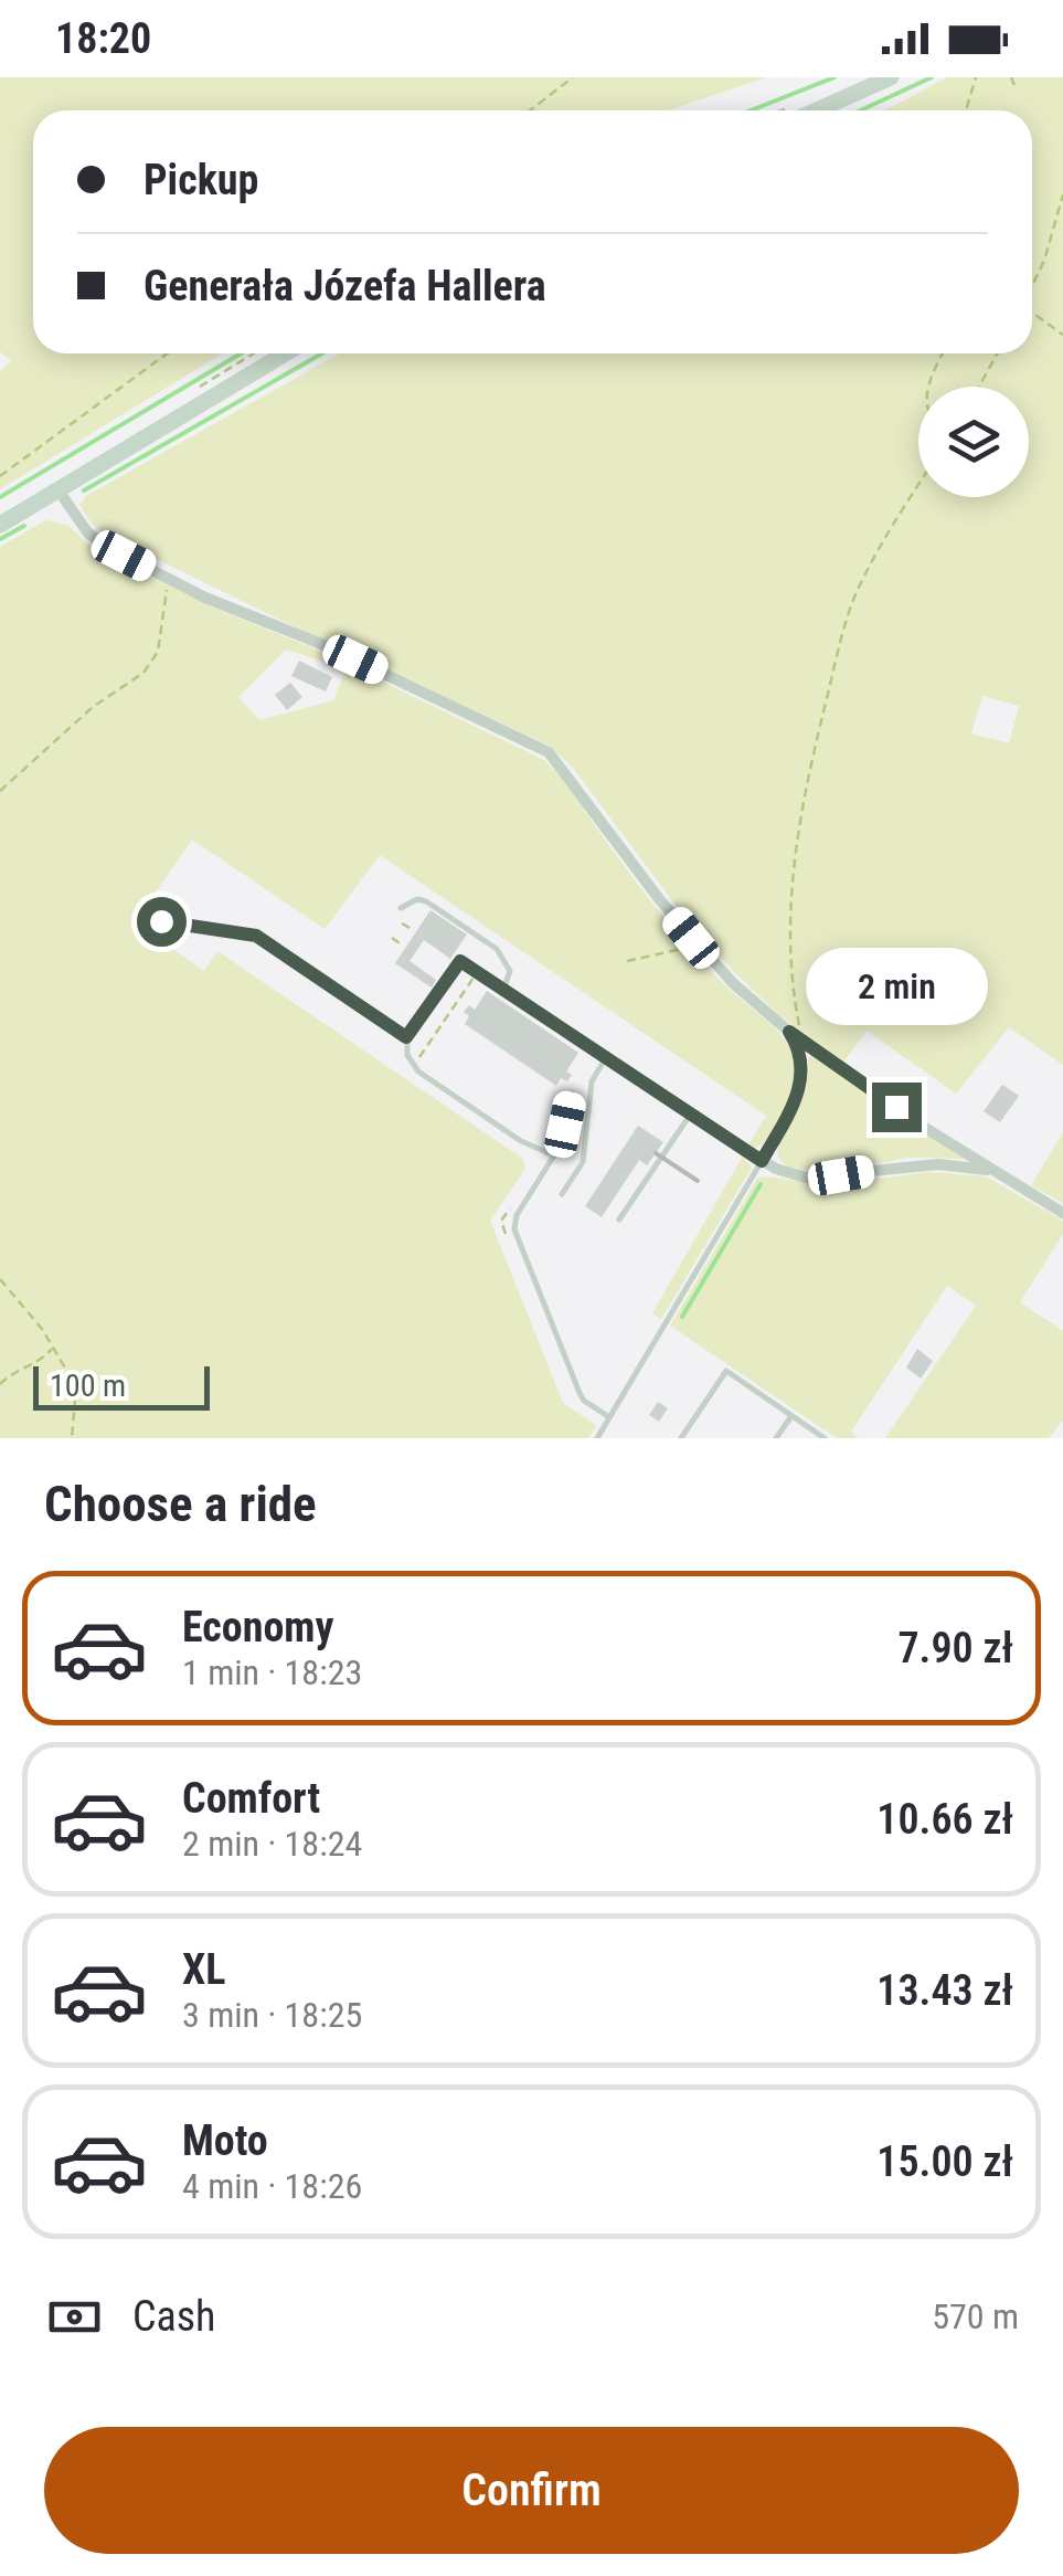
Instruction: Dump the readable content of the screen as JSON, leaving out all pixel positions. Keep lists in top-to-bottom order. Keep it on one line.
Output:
{"scale_bar":"100 m","page":{"status":"18:20","banner":["Pickup","Generała Józefa Hallera"],"bubble":"2 min","scale":"100 m","heading":"Choose a ride","list":[{"name":"Economy","note":"1 min · 18:23","value":"7.90 zł"},{"name":"Comfort","note":"2 min · 18:24","value":"10.66 zł"},{"name":"XL","note":"3 min · 18:25","value":"13.43 zł"},{"name":"Moto","note":"4 min · 18:26","value":"15.00 zł"}],"pay":["Cash","570 m"],"buttons":"Confirm"}}
